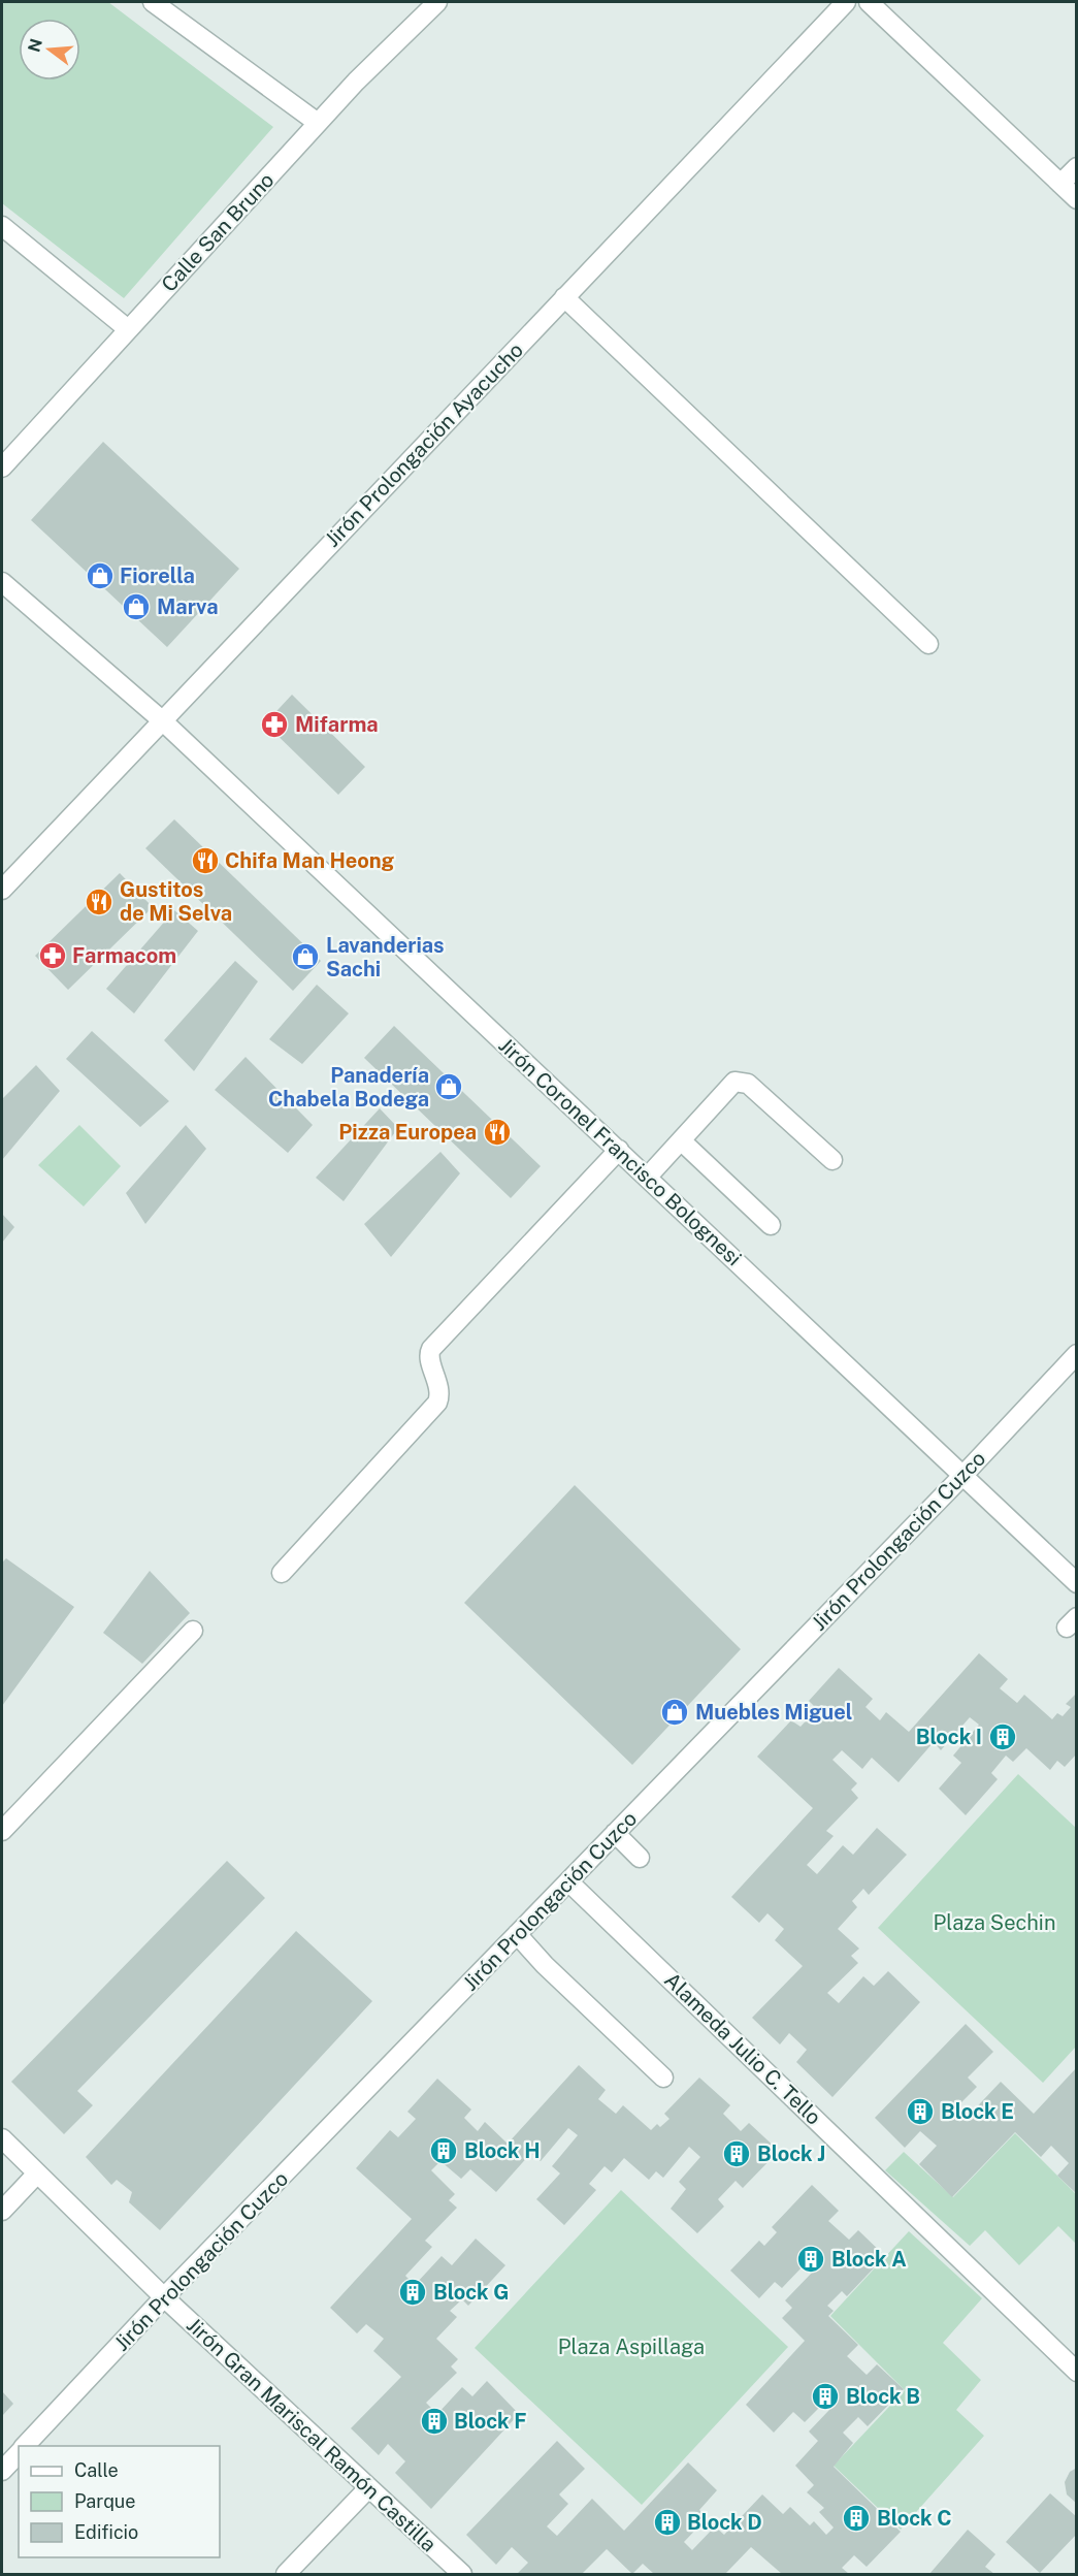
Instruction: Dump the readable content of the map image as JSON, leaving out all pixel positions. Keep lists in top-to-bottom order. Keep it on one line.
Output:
{"streets":{"street":["Calle San Bruno","Jirón Prolongación Ayacucho","Jirón Coronel Francisco Bolognesi","Jirón Prolongación Cuzco","Alameda Julio C. Tello","Jirón Gran Mariscal Ramón Castilla"]},"crossings":[["Jirón Prolongación Ayacucho","Jirón Coronel Francisco Bolognesi"],["Jirón Coronel Francisco Bolognesi","Jirón Prolongación Cuzco"],["Jirón Prolongación Cuzco","Alameda Julio C. Tello"],["Jirón Prolongación Cuzco","Jirón Gran Mariscal Ramón Castilla"]],"parks":["Plaza Sechin","Plaza Aspillaga"],"places":{"shop":["Fiorella","Marva","Lavanderias Sachi","Panadería Chabela Bodega","Muebles Miguel"],"pharmacy":["Mifarma","Farmacom"],"restaurant":["Chifa Man Heong","Gustitos de Mi Selva","Pizza Europea"],"building":["Block I","Block E","Block H","Block J","Block A","Block G","Block B","Block F","Block C","Block D"]},"legend":["Calle","Parque","Edificio"],"north":"left"}
